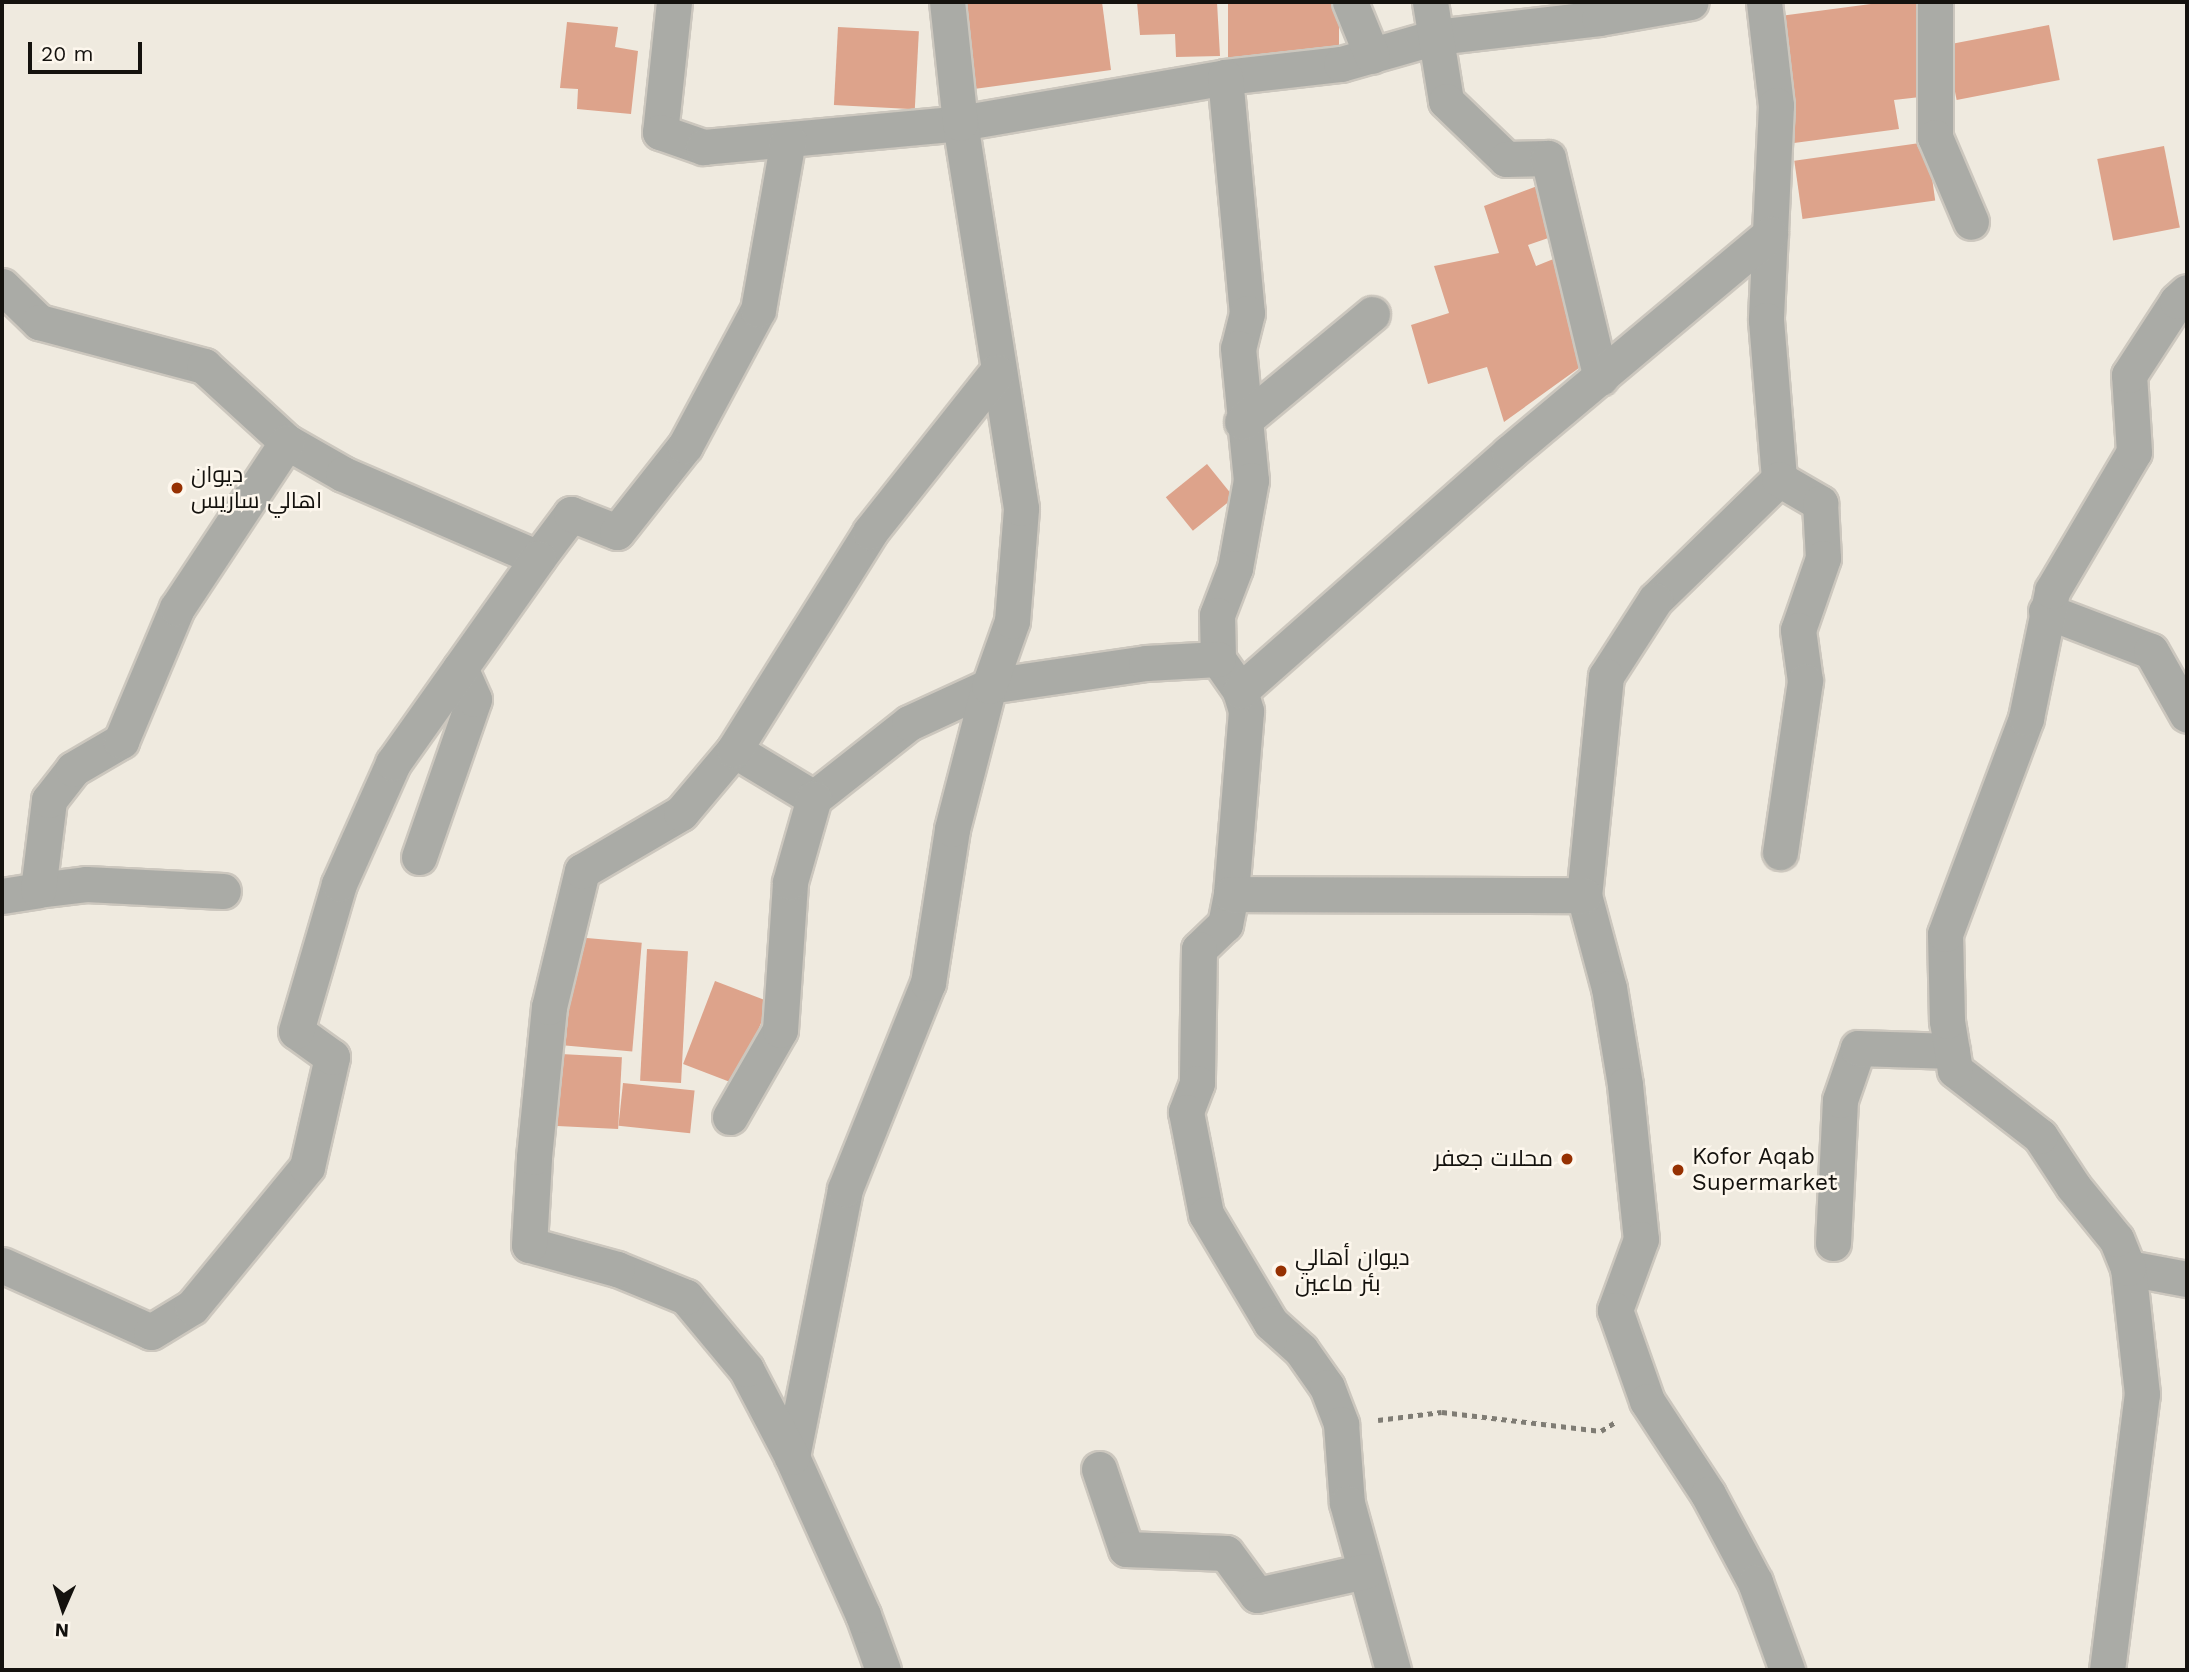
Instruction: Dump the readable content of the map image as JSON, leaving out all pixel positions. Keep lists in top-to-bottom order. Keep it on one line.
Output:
{"places":["ديوان اهالي ساريس","محلات جعفر","Kofor Aqab Supermarket","ديوان أهالي بئر ماعين"],"scale_bar":"20 m","north":"bottom"}
